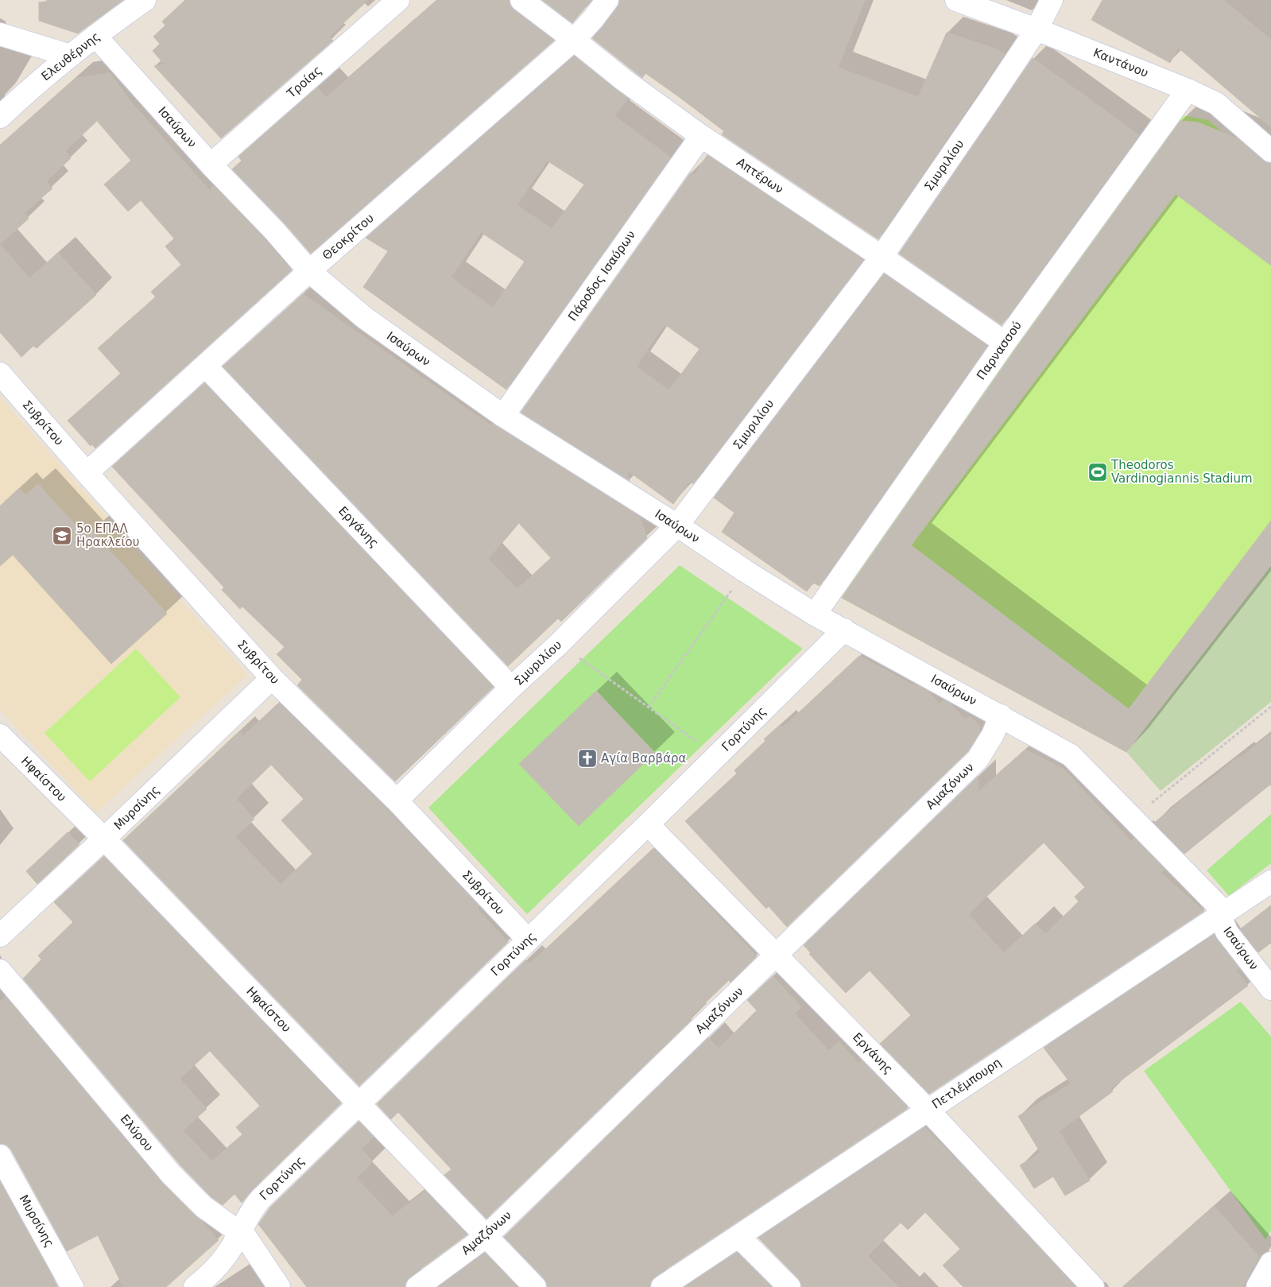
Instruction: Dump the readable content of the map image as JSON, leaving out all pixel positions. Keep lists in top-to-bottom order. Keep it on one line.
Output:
{"streets":{"street":["Ελευθέρνης","Καντάνου","Τροίας","Ισαύρων","Σμυριλίου","Απτέρων","Θεοκρίτου","Πάροδος Ισαύρων","Παρνασσού","Συβρίτου","Εργάνης","Γορτύνης","Ηφαίστου","Αμαζόνων","Μυρσίνης","Πετλέμπουρη","Ελύρου"]},"crossings":[["Ελευθέρνης","Ισαύρων"],["Καντάνου","Σμυριλίου"],["Καντάνου","Παρνασσού"],["Τροίας","Ισαύρων"],["Ισαύρων","Σμυριλίου"],["Ισαύρων","Θεοκρίτου"],["Ισαύρων","Πάροδος Ισαύρων"],["Ισαύρων","Παρνασσού"],["Ισαύρων","Γορτύνης"],["Ισαύρων","Αμαζόνων"],["Ισαύρων","Πετλέμπουρη"],["Σμυριλίου","Απτέρων"],["Σμυριλίου","Συβρίτου"],["Σμυριλίου","Εργάνης"],["Απτέρων","Θεοκρίτου"],["Απτέρων","Πάροδος Ισαύρων"],["Απτέρων","Παρνασσού"],["Θεοκρίτου","Συβρίτου"],["Θεοκρίτου","Εργάνης"],["Συβρίτου","Γορτύνης"],["Συβρίτου","Μυρσίνης"],["Εργάνης","Γορτύνης"],["Εργάνης","Αμαζόνων"],["Εργάνης","Πετλέμπουρη"],["Γορτύνης","Ηφαίστου"],["Γορτύνης","Ελύρου"],["Ηφαίστου","Αμαζόνων"],["Ηφαίστου","Μυρσίνης"]],"places":{"sports":["Theodoros Vardinogiannis Stadium"],"school or university":["5ο ΕΠΑΛ Ηρακλείου"],"church":["Αγία Βαρβάρα"]}}
